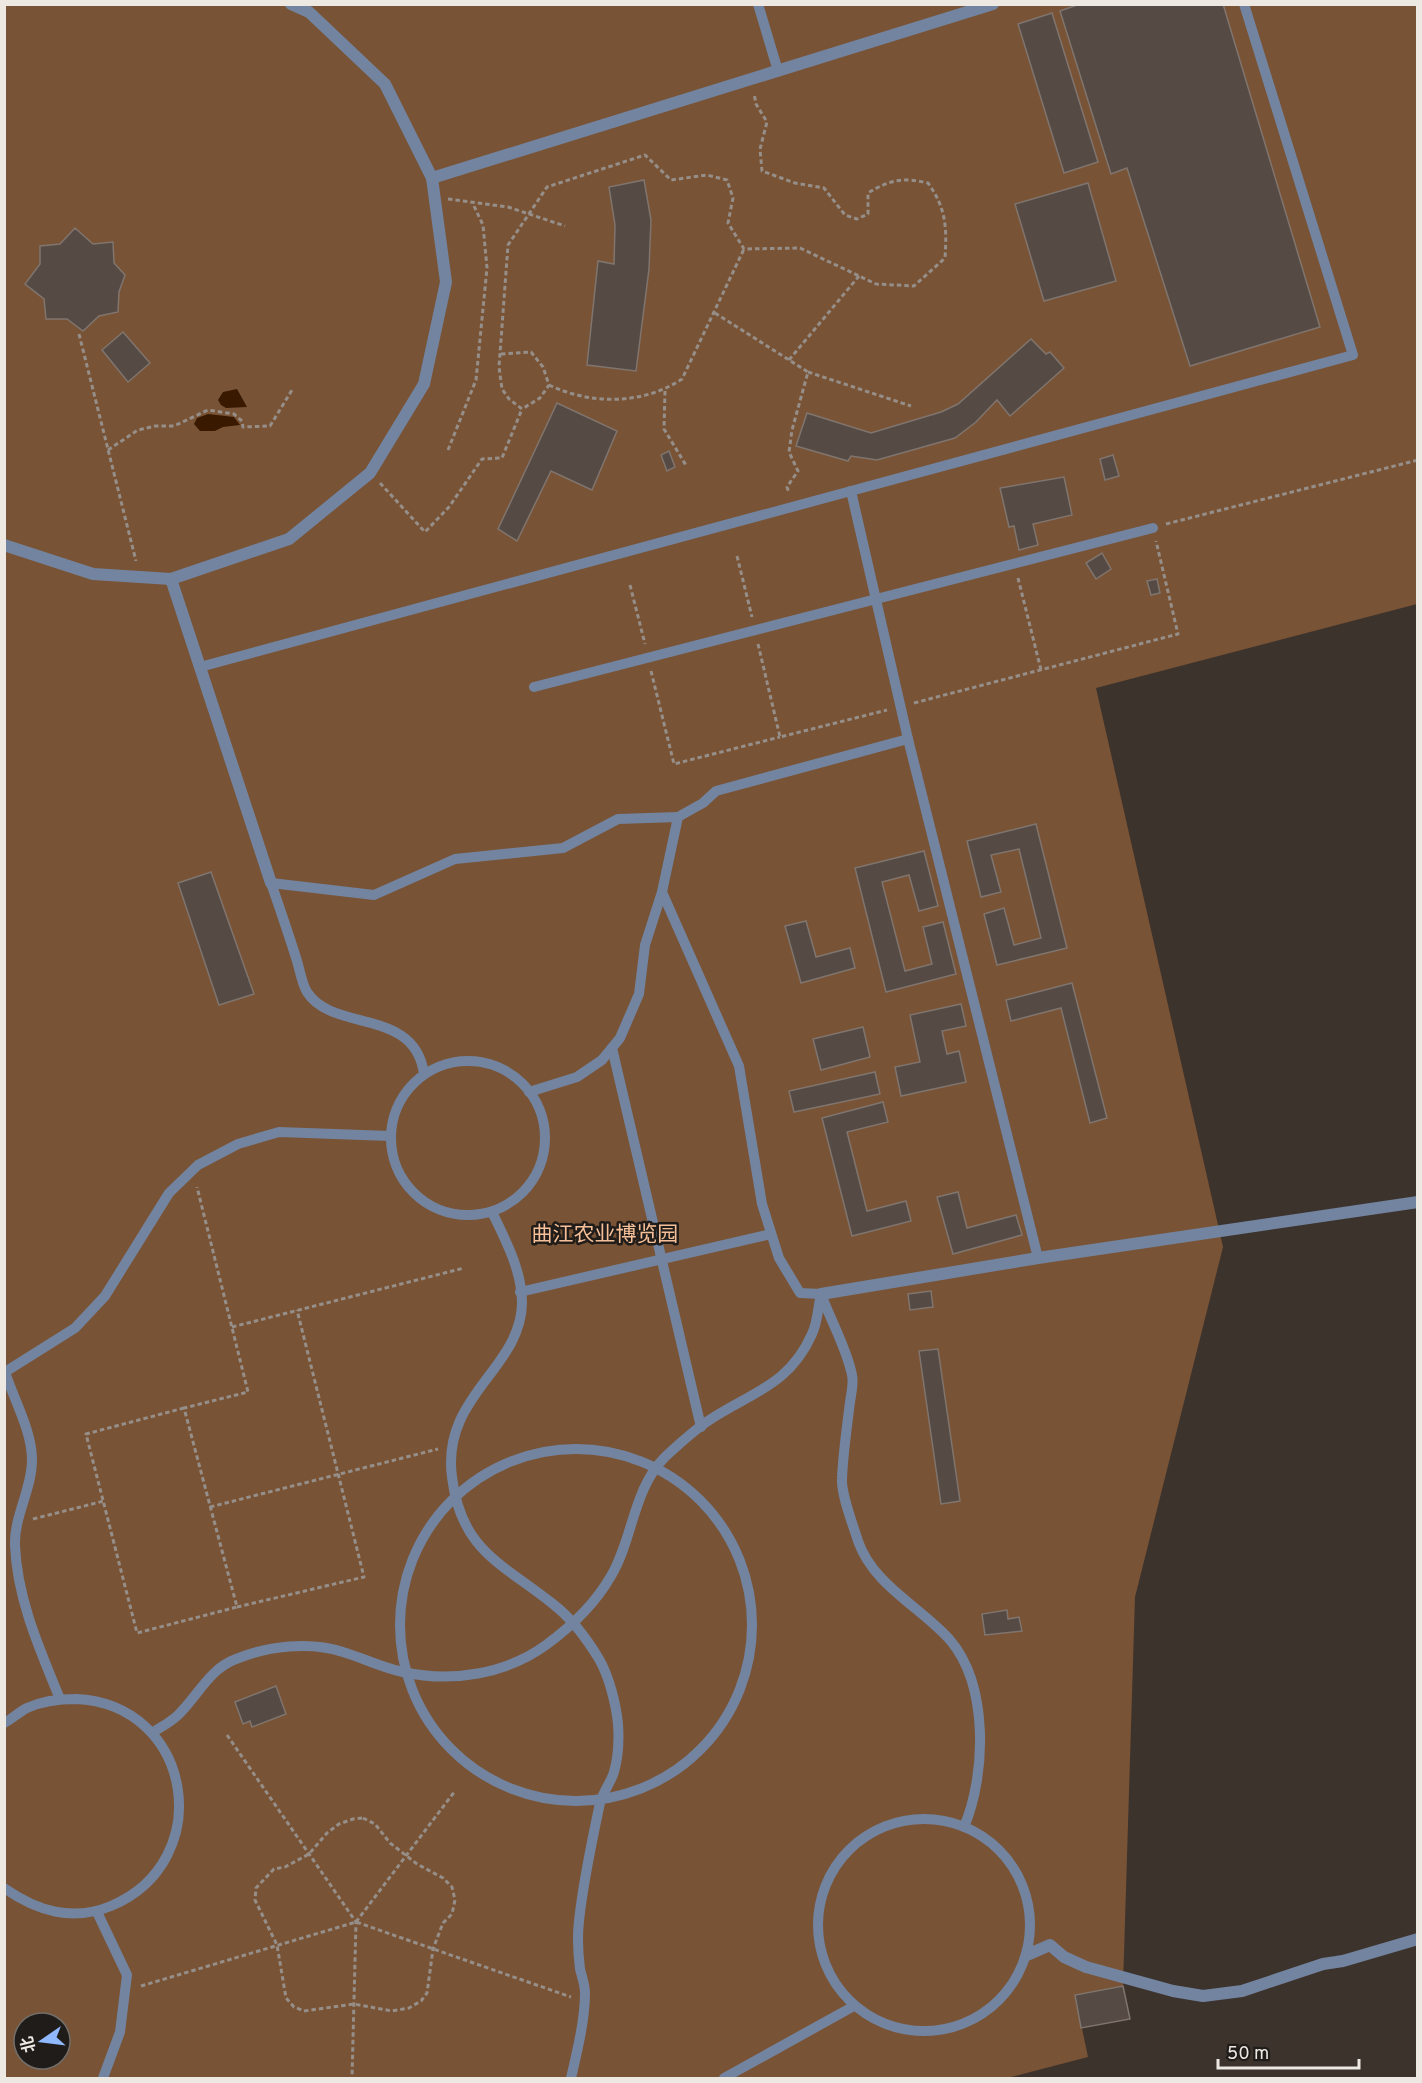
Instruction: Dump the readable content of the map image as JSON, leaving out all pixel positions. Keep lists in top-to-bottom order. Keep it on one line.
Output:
{"parks":["曲江农业博览园"],"scale_bar":"50 m","north":"left"}
